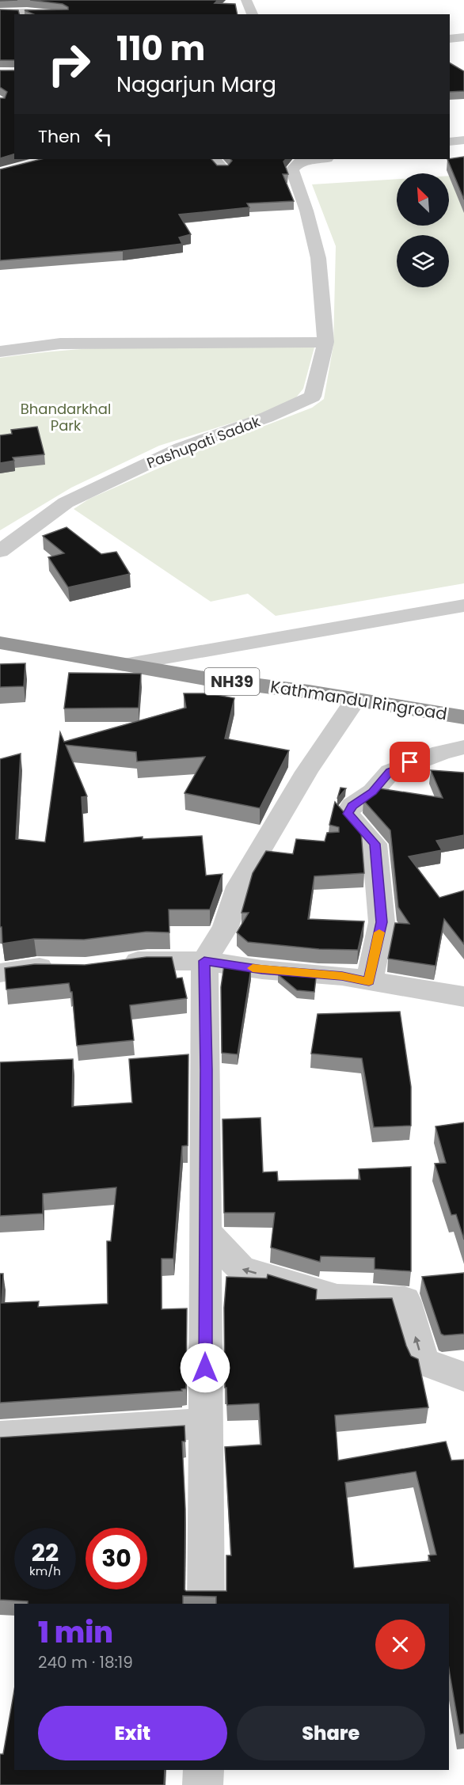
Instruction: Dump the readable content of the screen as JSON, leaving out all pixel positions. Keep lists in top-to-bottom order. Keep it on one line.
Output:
{"streets":{"highway":["NH39","Kathmandu Ringroad"],"street":["Pashupati Sadak"]},"parks":["Bhandarkhal Park"],"north":"top left","page":{"turn":["110 m","Nagarjun Marg"],"then":"Then","speed":"22 km/h","limit":"30","heading":["1 min","240 m · 18:19"],"buttons":["Exit","Share"]}}
